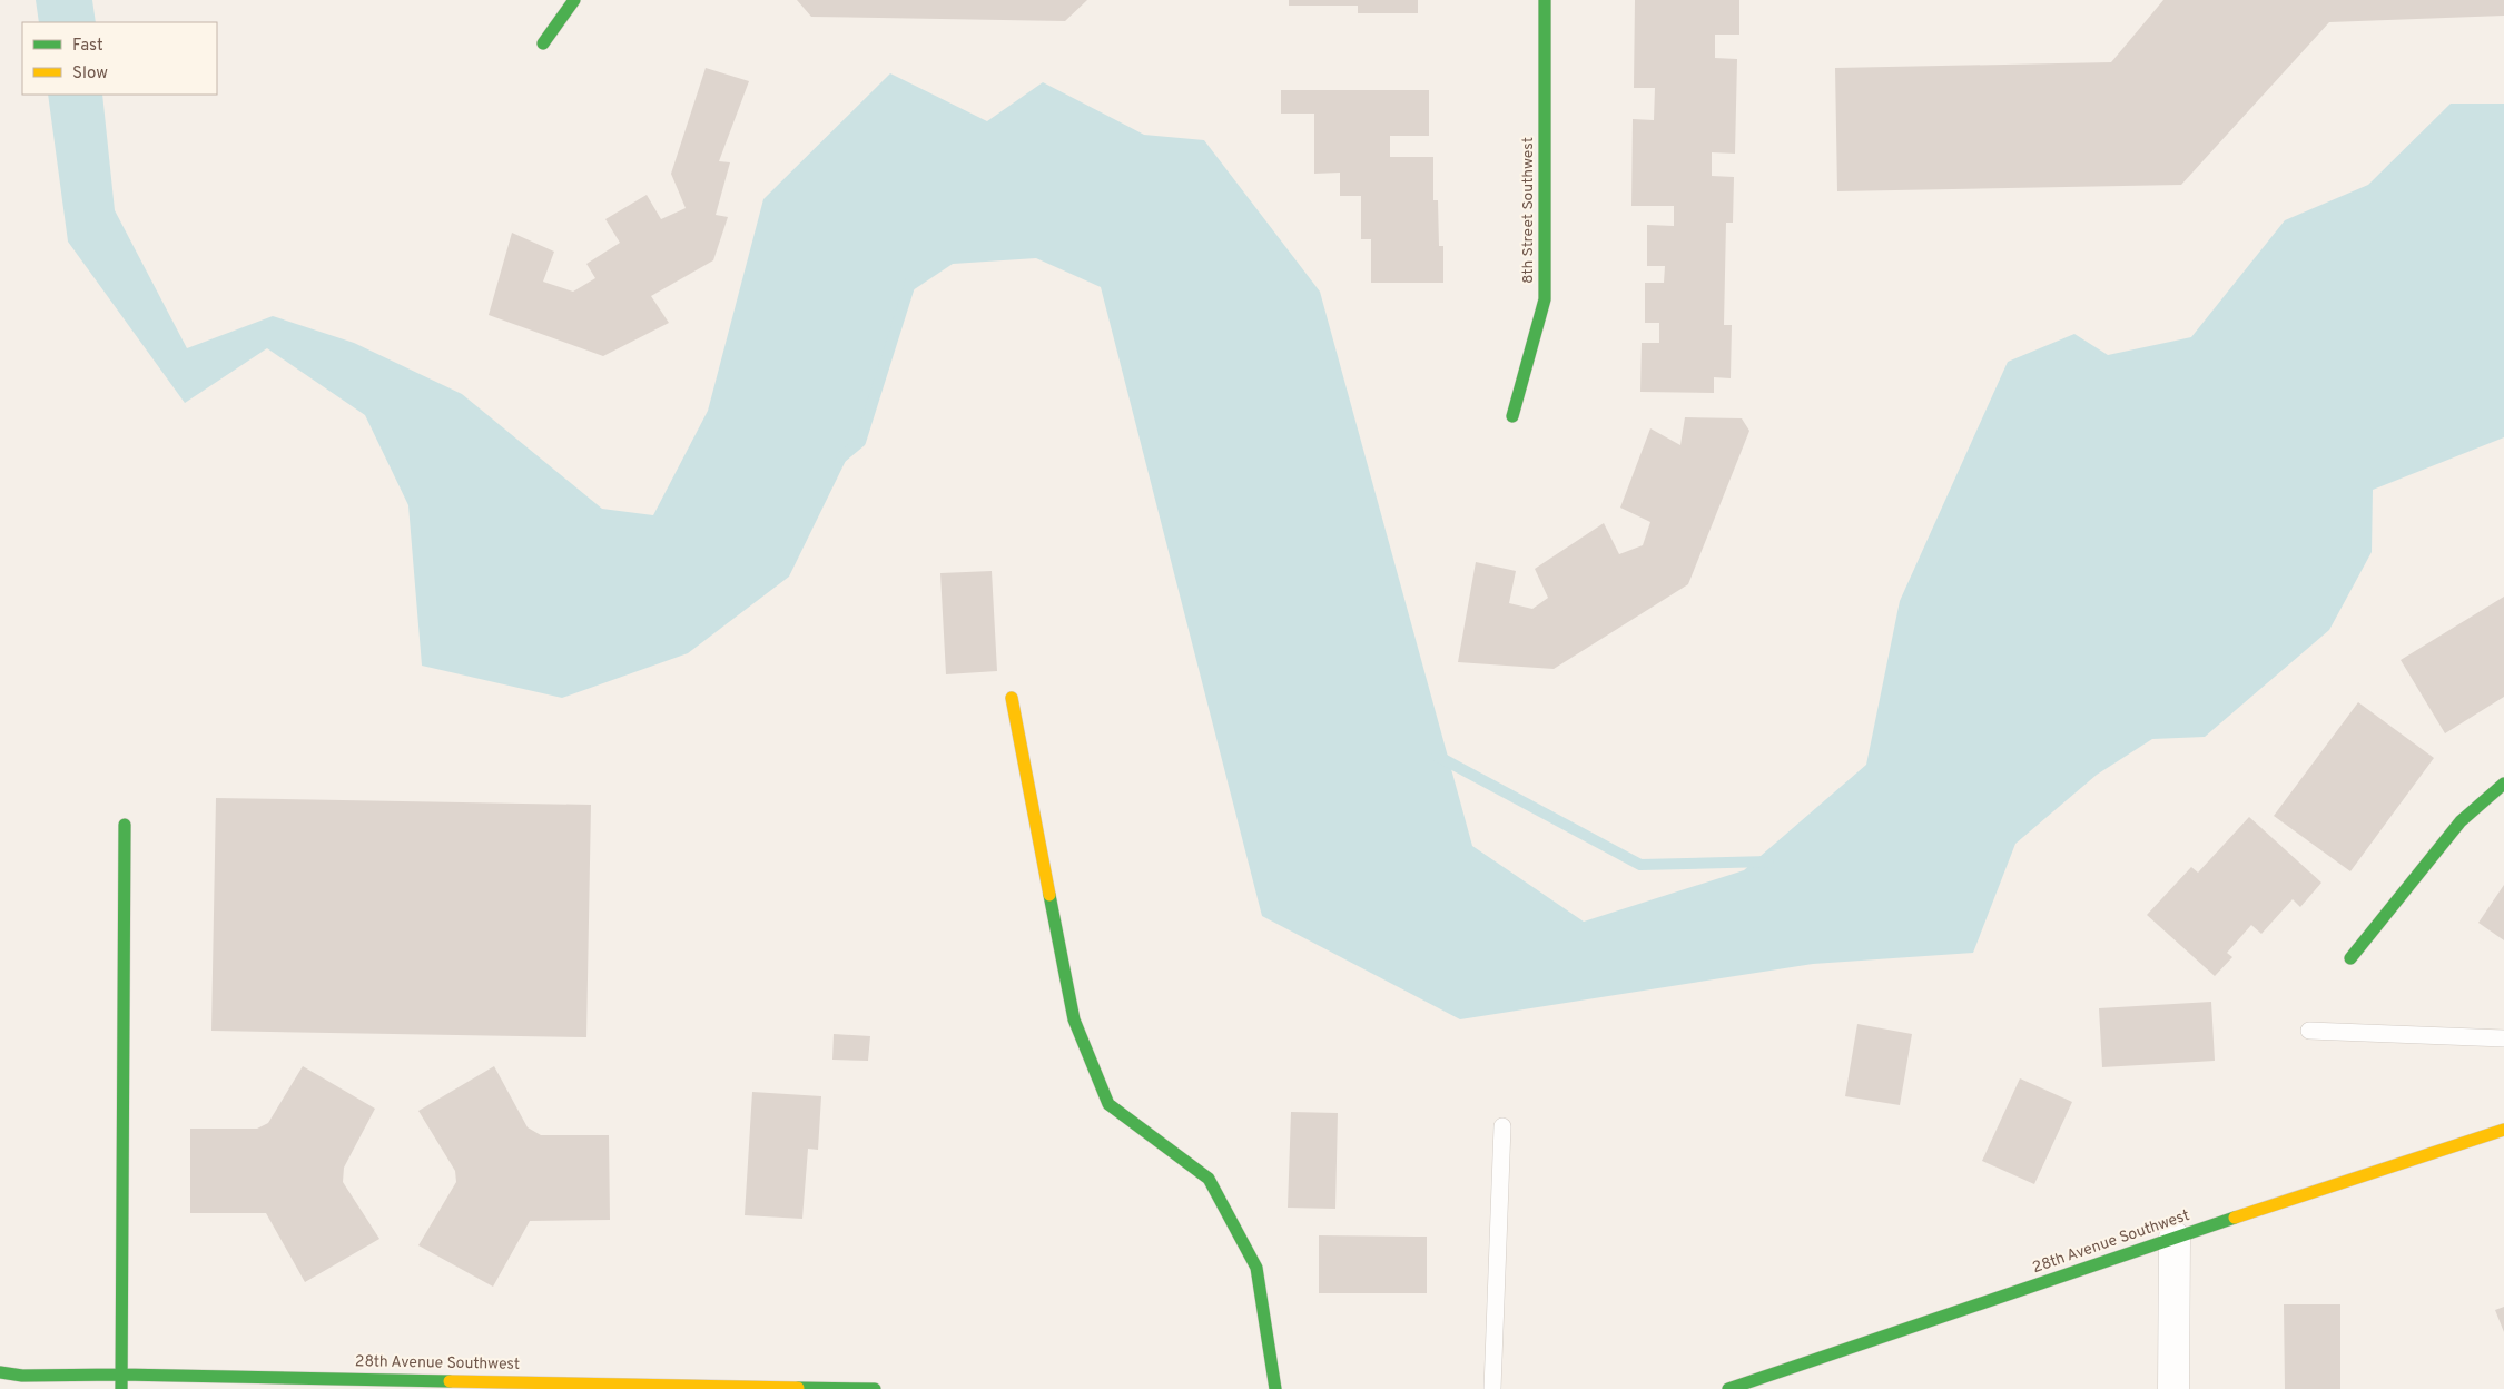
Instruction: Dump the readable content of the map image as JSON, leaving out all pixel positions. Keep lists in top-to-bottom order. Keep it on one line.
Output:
{"streets":{"street":["8th Street Southwest","28th Avenue Southwest"]},"legend":["Fast","Slow"]}
